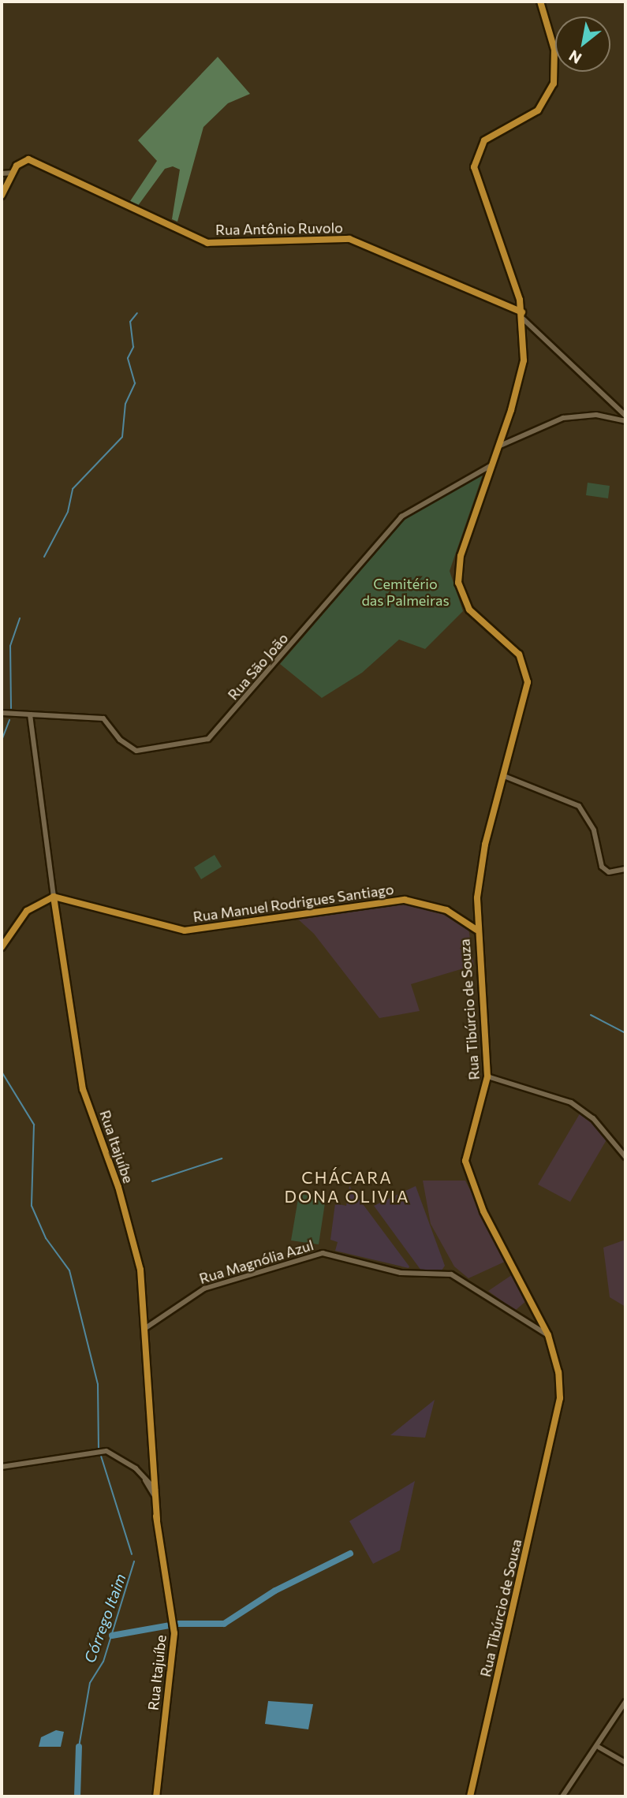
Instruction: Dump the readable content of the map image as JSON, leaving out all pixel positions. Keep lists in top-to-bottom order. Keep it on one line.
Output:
{"streets":{"main road":["Rua Antônio Ruvolo","Rua Manuel Rodrigues Santiago","Rua Tibúrcio de Souza","Rua Itajuíbe","Rua Tibúrcio de Sousa"],"street":["Rua São João","Rua Magnólia Azul"]},"crossings":[["Rua Antônio Ruvolo","Rua Tibúrcio de Souza"],["Rua São João","Rua Tibúrcio de Souza"],["Rua São João","Rua Itajuíbe"],["Rua Manuel Rodrigues Santiago","Rua Tibúrcio de Souza"],["Rua Manuel Rodrigues Santiago","Rua Itajuíbe"],["Rua Tibúrcio de Souza","Rua Magnólia Azul"],["Rua Tibúrcio de Souza","Rua Tibúrcio de Sousa"],["Rua Itajuíbe","Rua Magnólia Azul"]],"districts":["CHÁCARA DONA OLIVIA"],"water":["Córrego Itaim"],"parks":["Cemitério das Palmeiras"],"north":"bottom left"}
